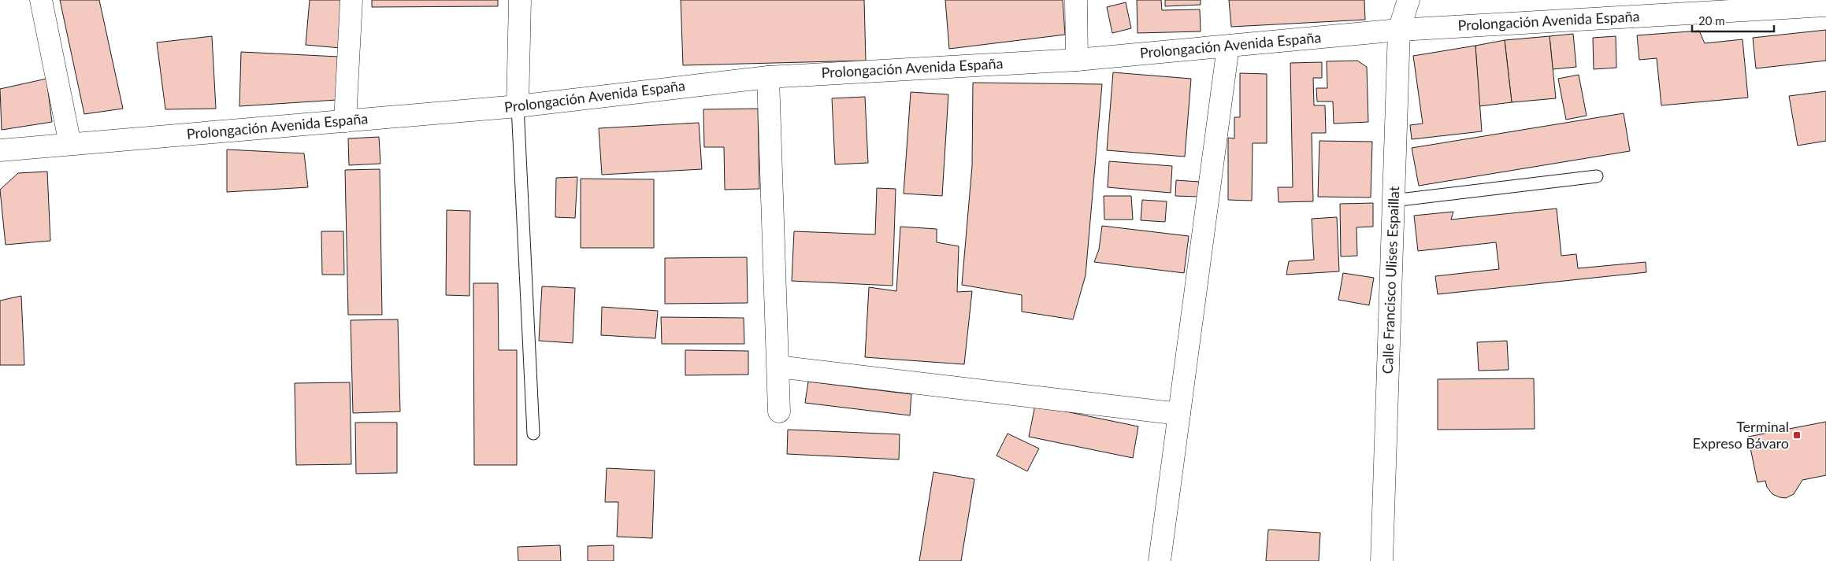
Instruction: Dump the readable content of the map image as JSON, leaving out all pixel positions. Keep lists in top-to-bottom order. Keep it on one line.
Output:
{"streets":{"street":["Prolongación Avenida España","Calle Francisco Ulises Espaillat"]},"crossings":[["Prolongación Avenida España","Calle Francisco Ulises Espaillat"]],"places":{"transit":["Terminal Expreso Bávaro"]},"scale_bar":"20 m"}
